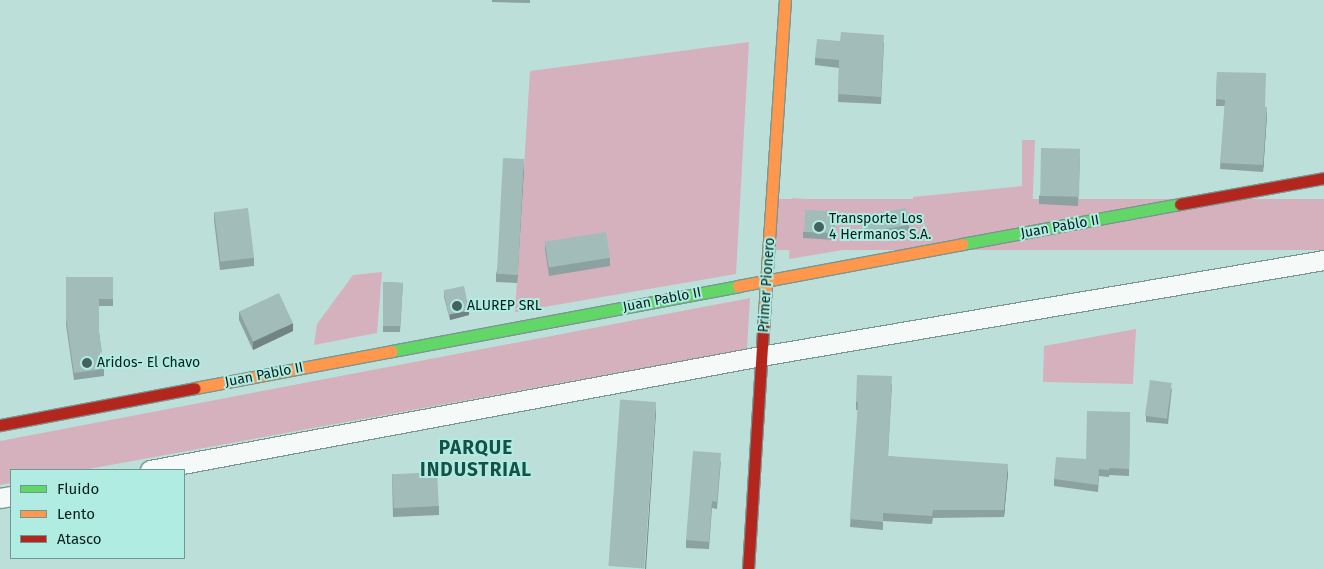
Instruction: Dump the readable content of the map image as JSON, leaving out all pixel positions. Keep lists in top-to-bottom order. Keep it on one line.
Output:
{"streets":{"street":["Juan Pablo II","Primer Pionero"]},"crossings":[["Juan Pablo II","Primer Pionero"]],"districts":["PARQUE INDUSTRIAL"],"places":["Transporte Los 4 Hermanos S.A.","ALUREP SRL","Aridos- El Chavo"],"legend":["Fluido","Lento","Atasco"]}
